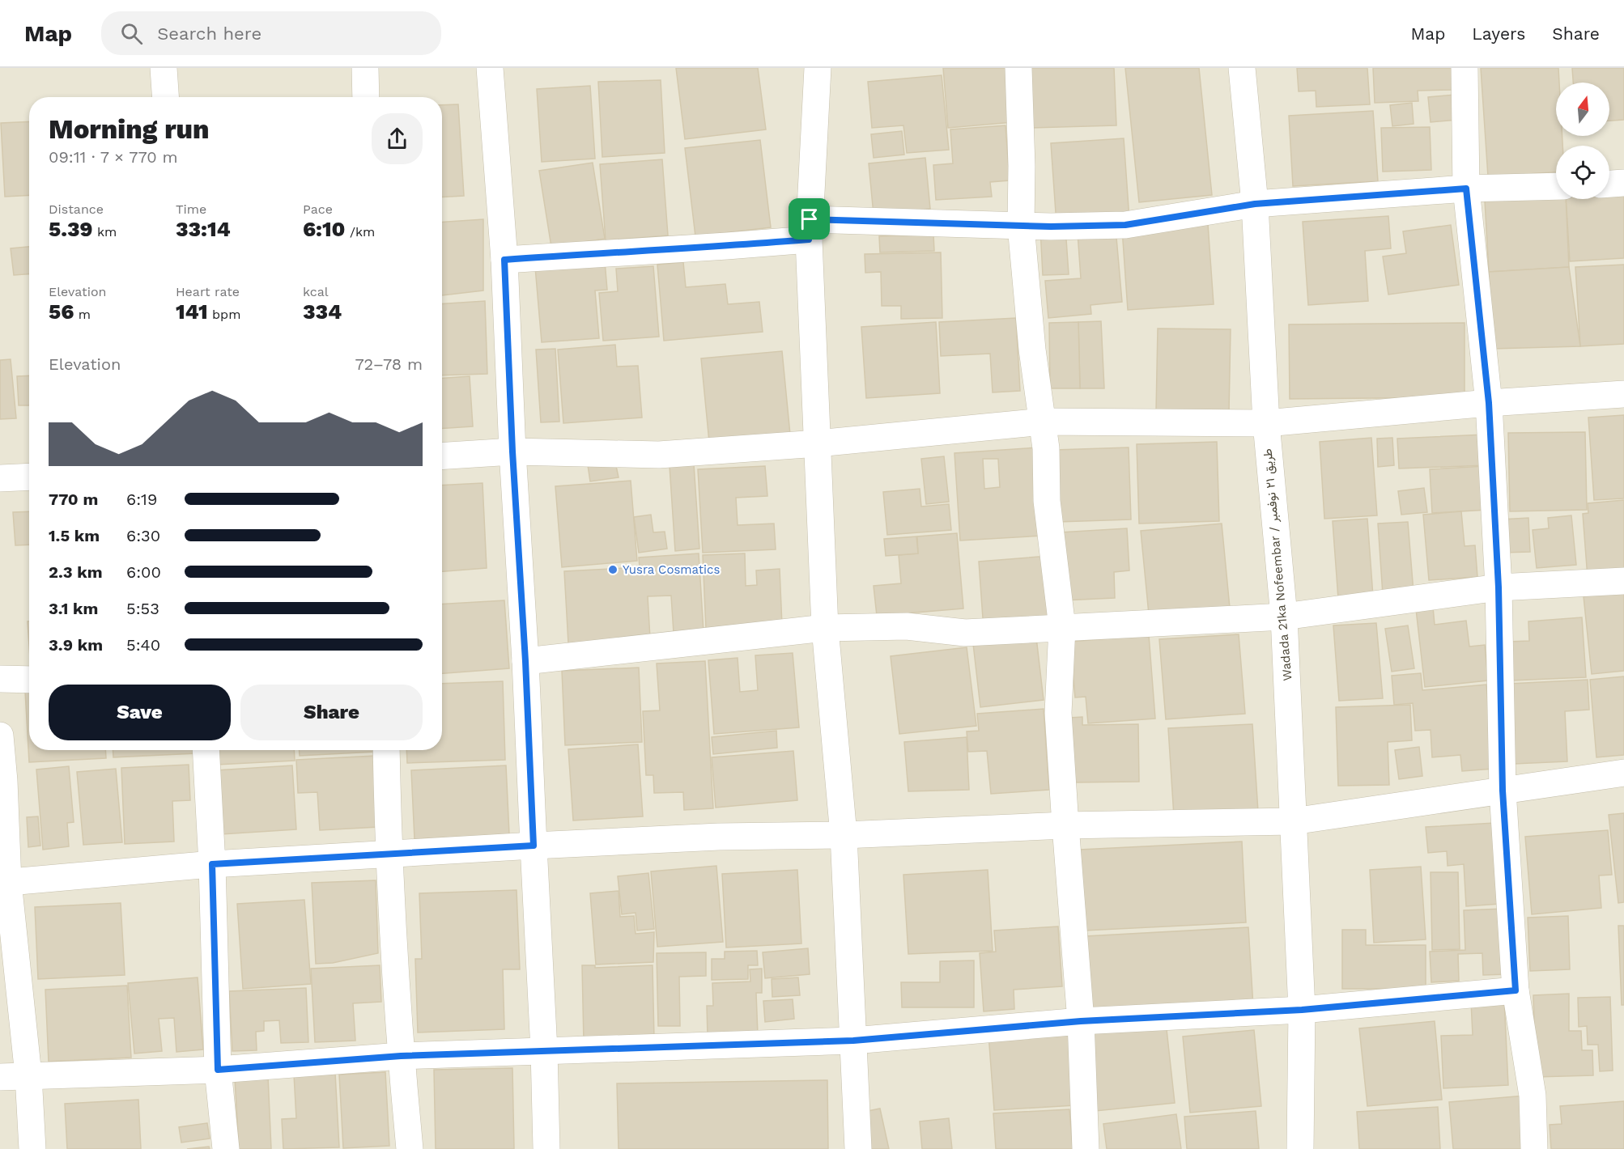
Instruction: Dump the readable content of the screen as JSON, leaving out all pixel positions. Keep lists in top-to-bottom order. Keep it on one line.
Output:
{"streets":{"street":["Wadada 21ka Nofeembar / طريق ٢١ نوفمبر"]},"places":["Yusra Cosmatics"],"north":"top","page":{"header":"Map","search":"Search here","nav":["Map","Layers","Share"],"heading":["Morning run","09:11 · 7 × 770 m"],"stats":[["Distance","5.39 km"],["Time","33:14"],["Pace","6:10 /km"],["Elevation","56 m"],["Heart rate","141 bpm"],["kcal","334"]],"chart":["Elevation","72–78 m"],"list":[{"name":"770 m","note":"6:19"},{"name":"1.5 km","note":"6:30"},{"name":"2.3 km","note":"6:00"},{"name":"3.1 km","note":"5:53"},{"name":"3.9 km","note":"5:40"}],"buttons":["Save","Share"]}}
